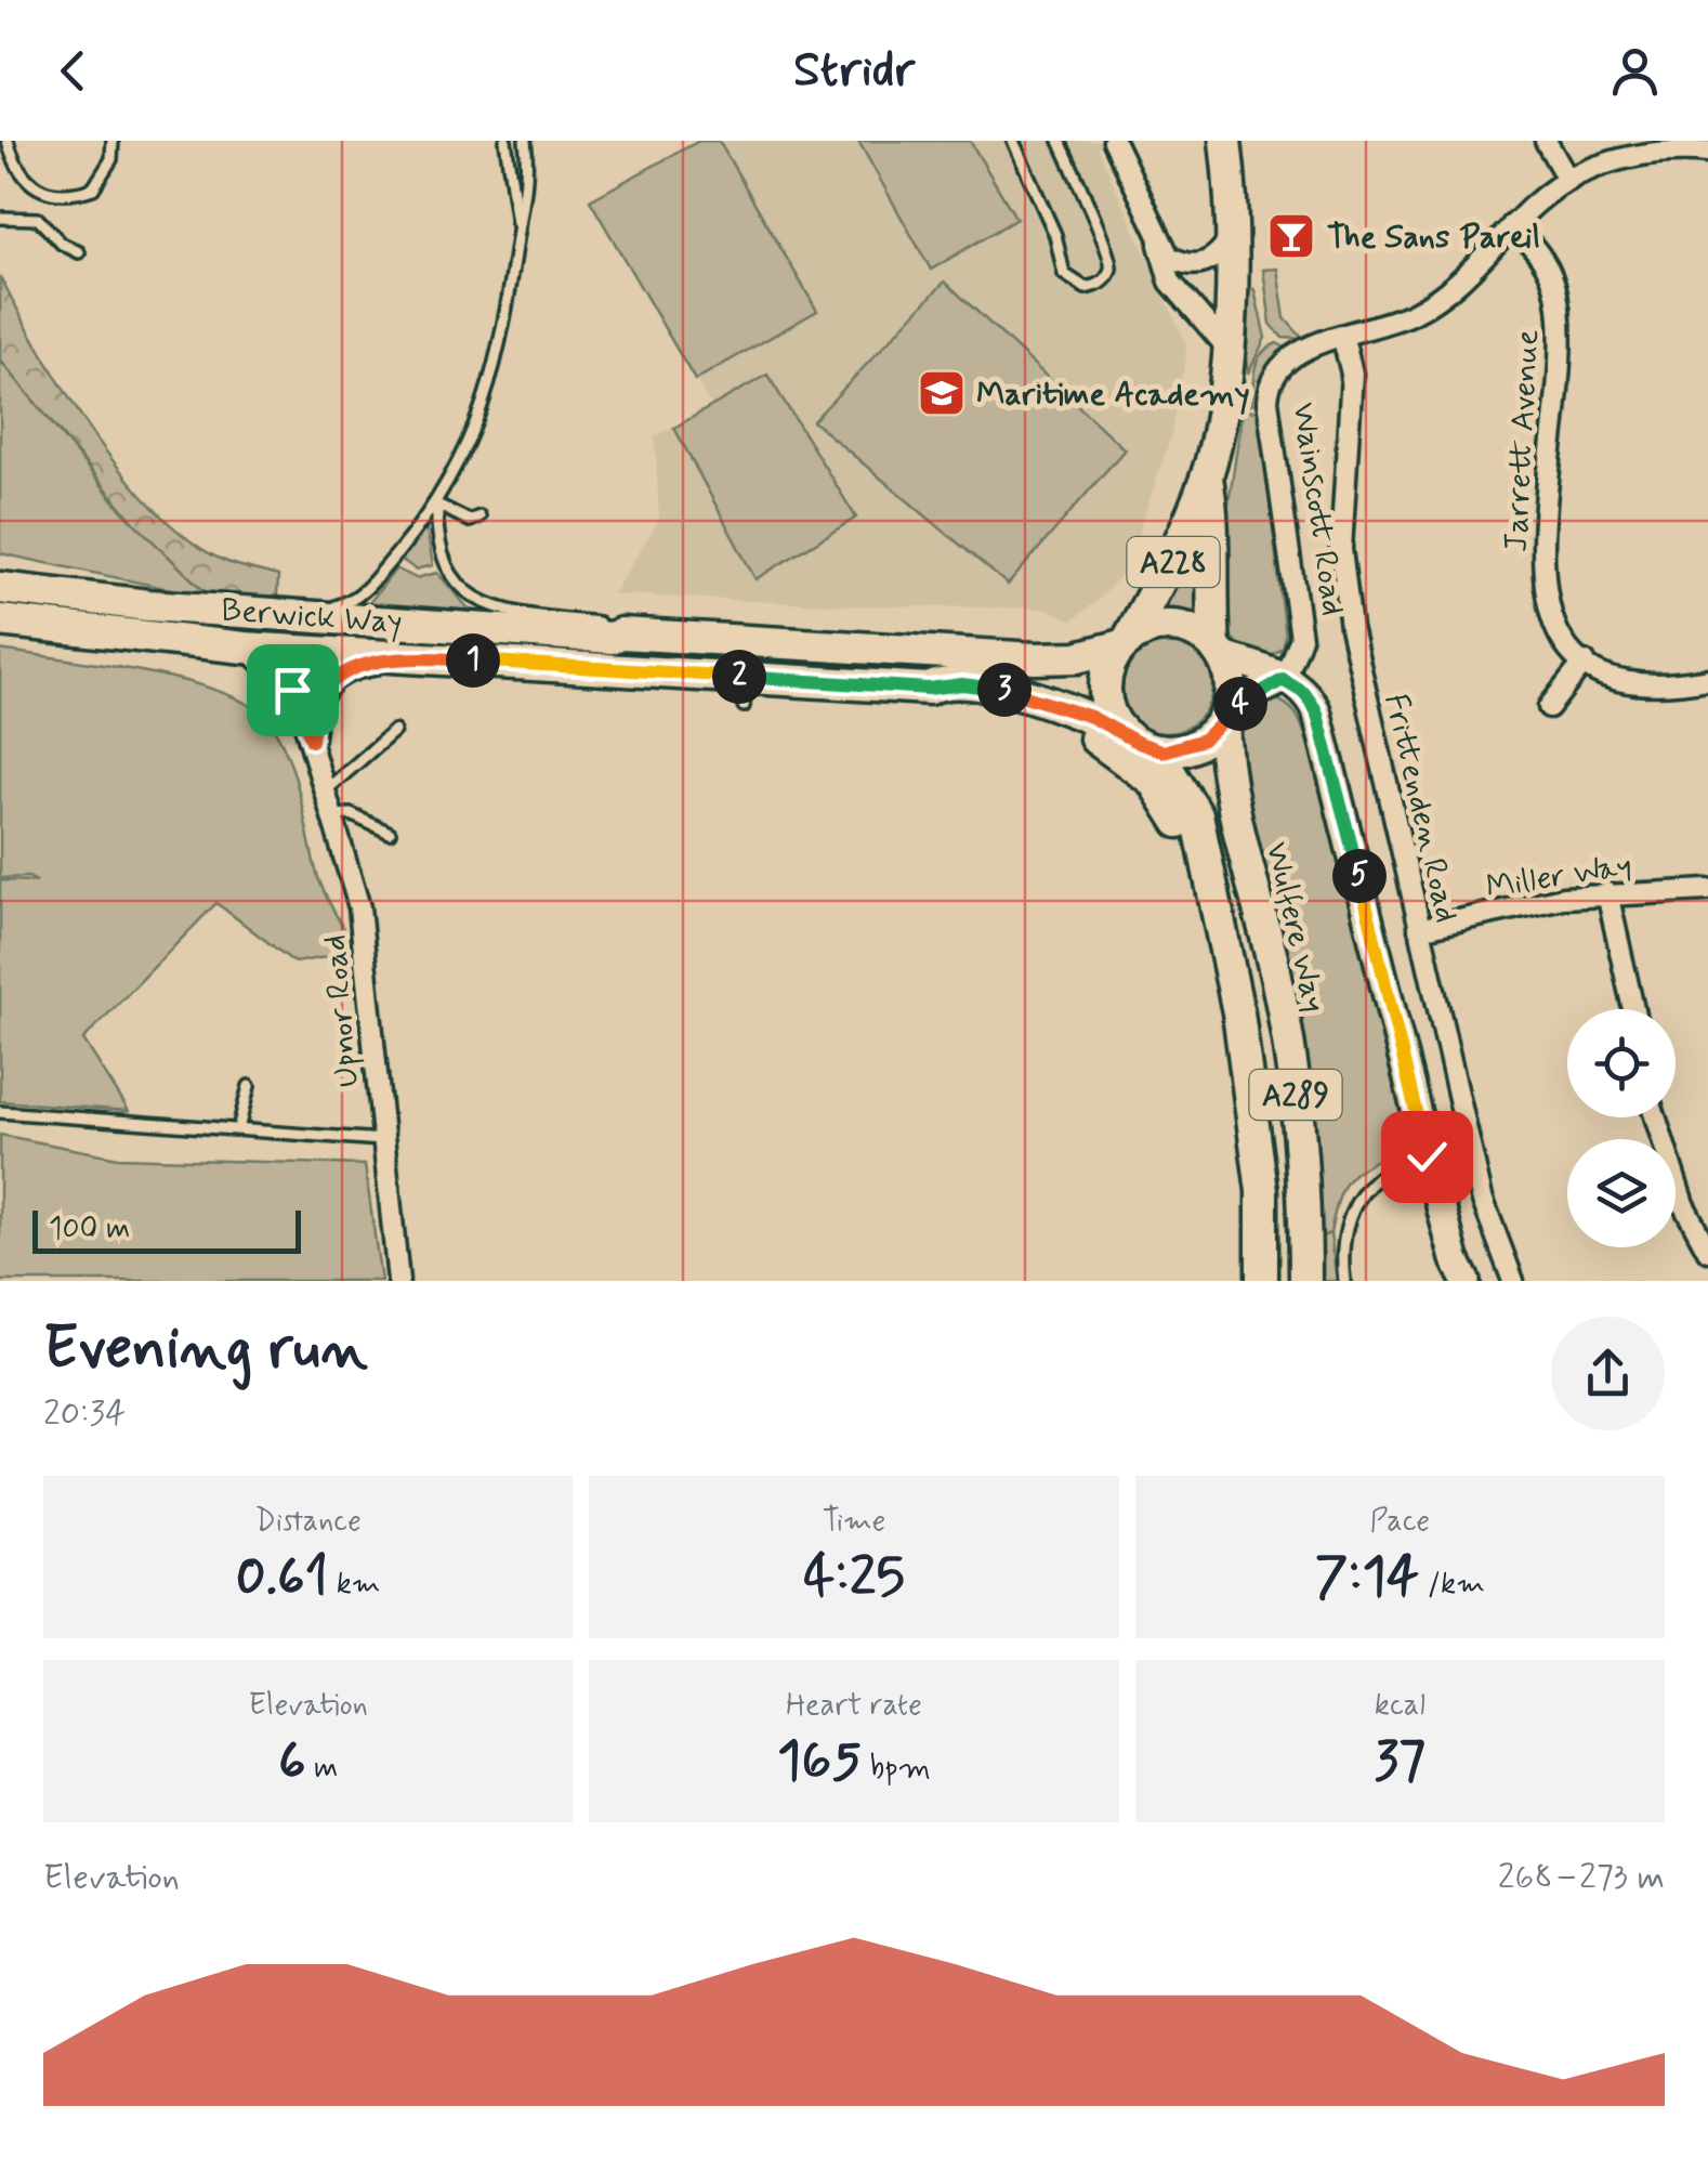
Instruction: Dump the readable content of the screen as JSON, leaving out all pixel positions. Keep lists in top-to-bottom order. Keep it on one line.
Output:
{"streets":{"main road":["A228","Berwick Way","Wulfere Way","A289"],"street":["Jarrett Avenue","Wainscott Road","Frittenden Road","Miller Way","Upnor Road"]},"crossings":[["Wainscott Road","Frittenden Road"],["A228","Berwick Way"],["A228","Wulfere Way"],["A228","A289"],["Berwick Way","Wulfere Way"],["Berwick Way","Upnor Road"],["Berwick Way","A289"],["Frittenden Road","Miller Way"],["Wulfere Way","A289"]],"places":{"bar":["The Sans Pareil"],"school or university":["Maritime Academy"]},"scale_bar":"100 m","page":{"header":"Stridr","pins":["1","2","3","4","5"],"scale":"100 m","heading":["Evening run","20:34"],"stats":[["Distance","0.61 km"],["Time","4:25"],["Pace","7:14 /km"],["Elevation","6 m"],["Heart rate","165 bpm"],["kcal","37"]],"chart":["Elevation","268–273 m"]}}
